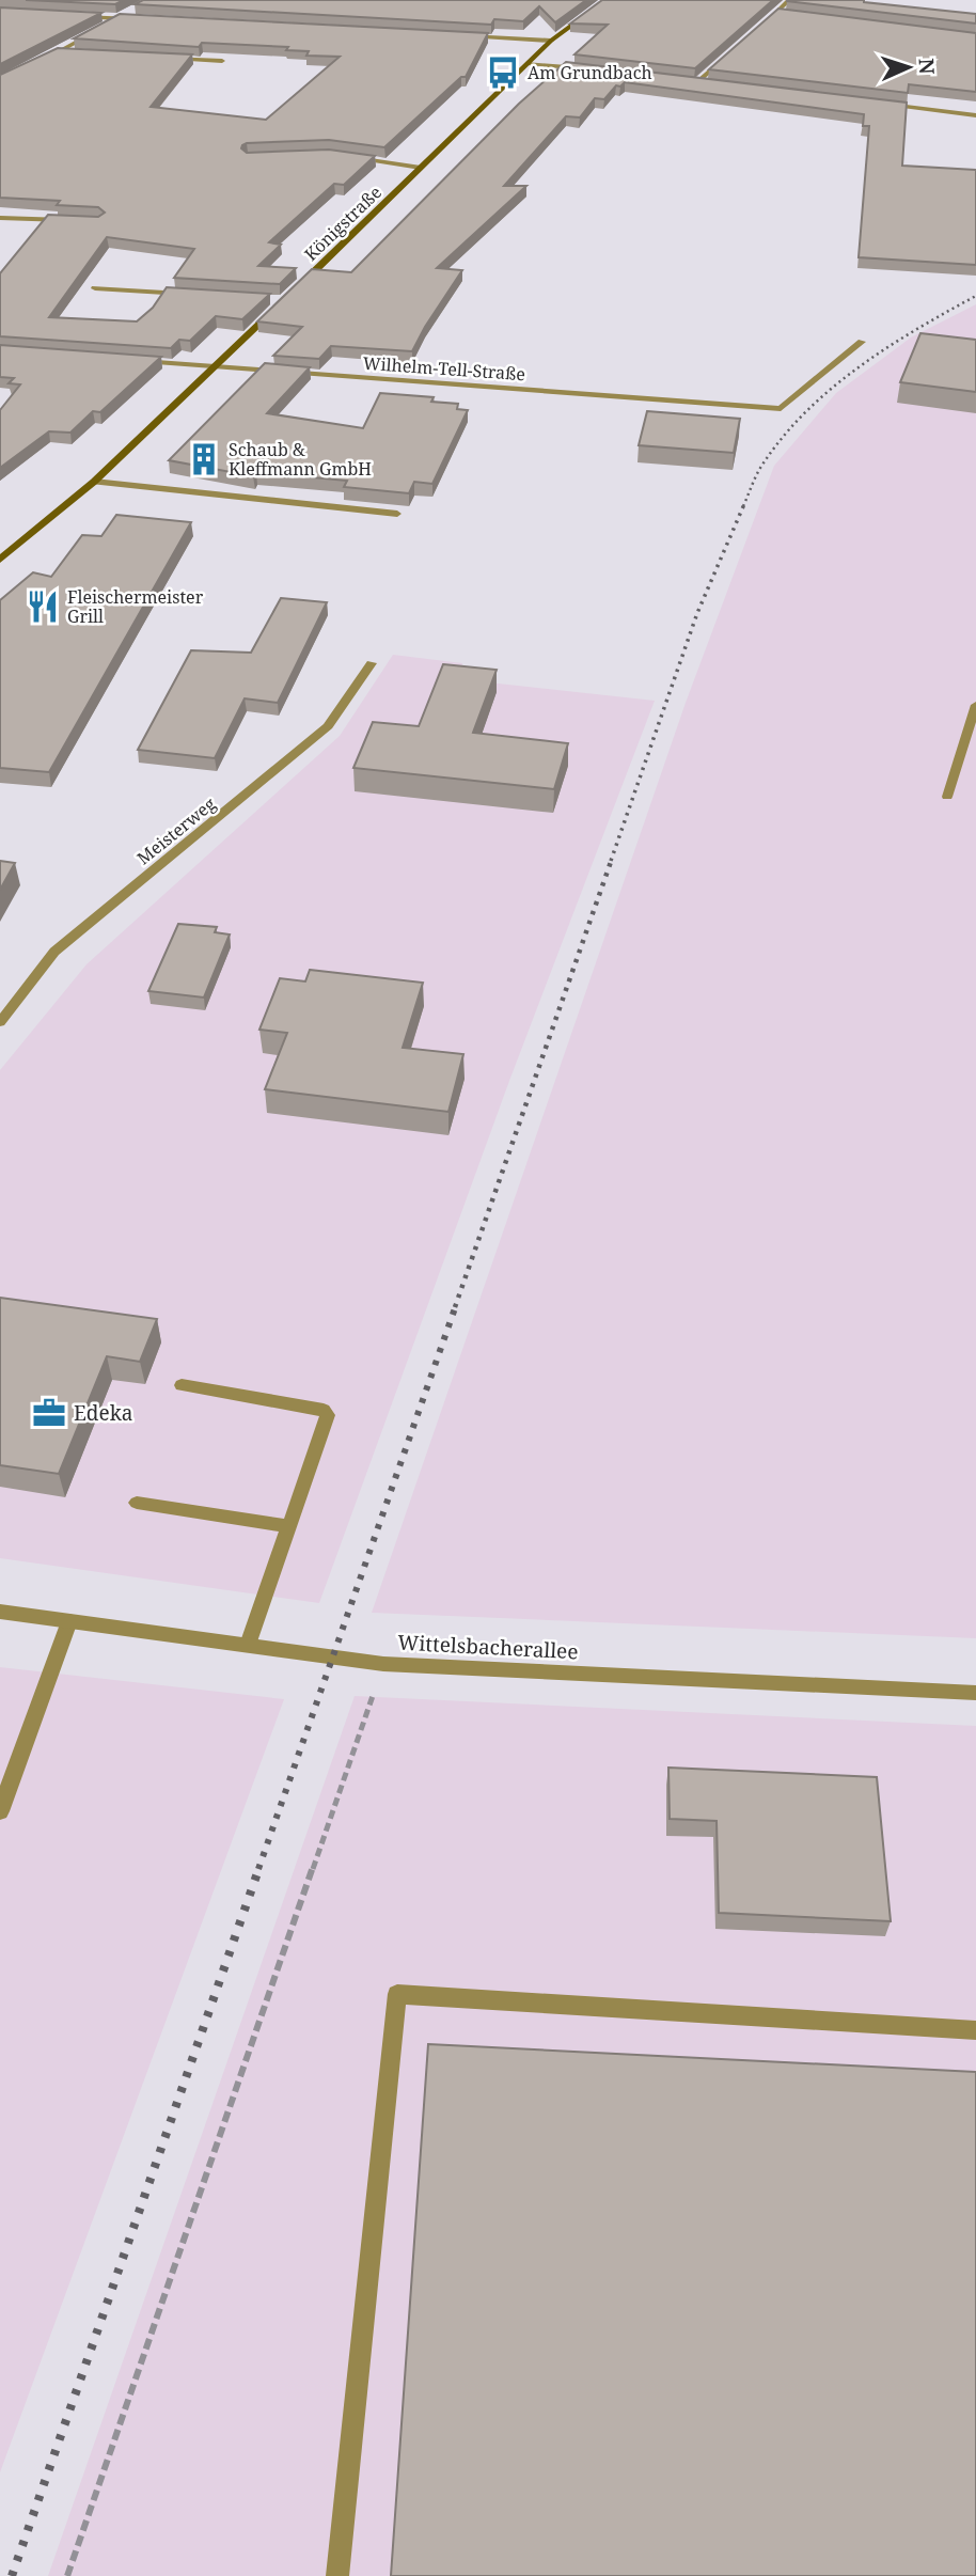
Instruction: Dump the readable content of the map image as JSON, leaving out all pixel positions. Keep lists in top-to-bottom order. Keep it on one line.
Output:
{"streets":{"main road":["Königstraße"],"street":["Wilhelm-Tell-Straße","Meisterweg","Wittelsbacherallee"]},"places":{"bus stop":["Am Grundbach"],"building":["Schaub & Kleffmann GmbH"],"restaurant":["Fleischermeister Grill"],"office":["Edeka"]},"north":"right"}
